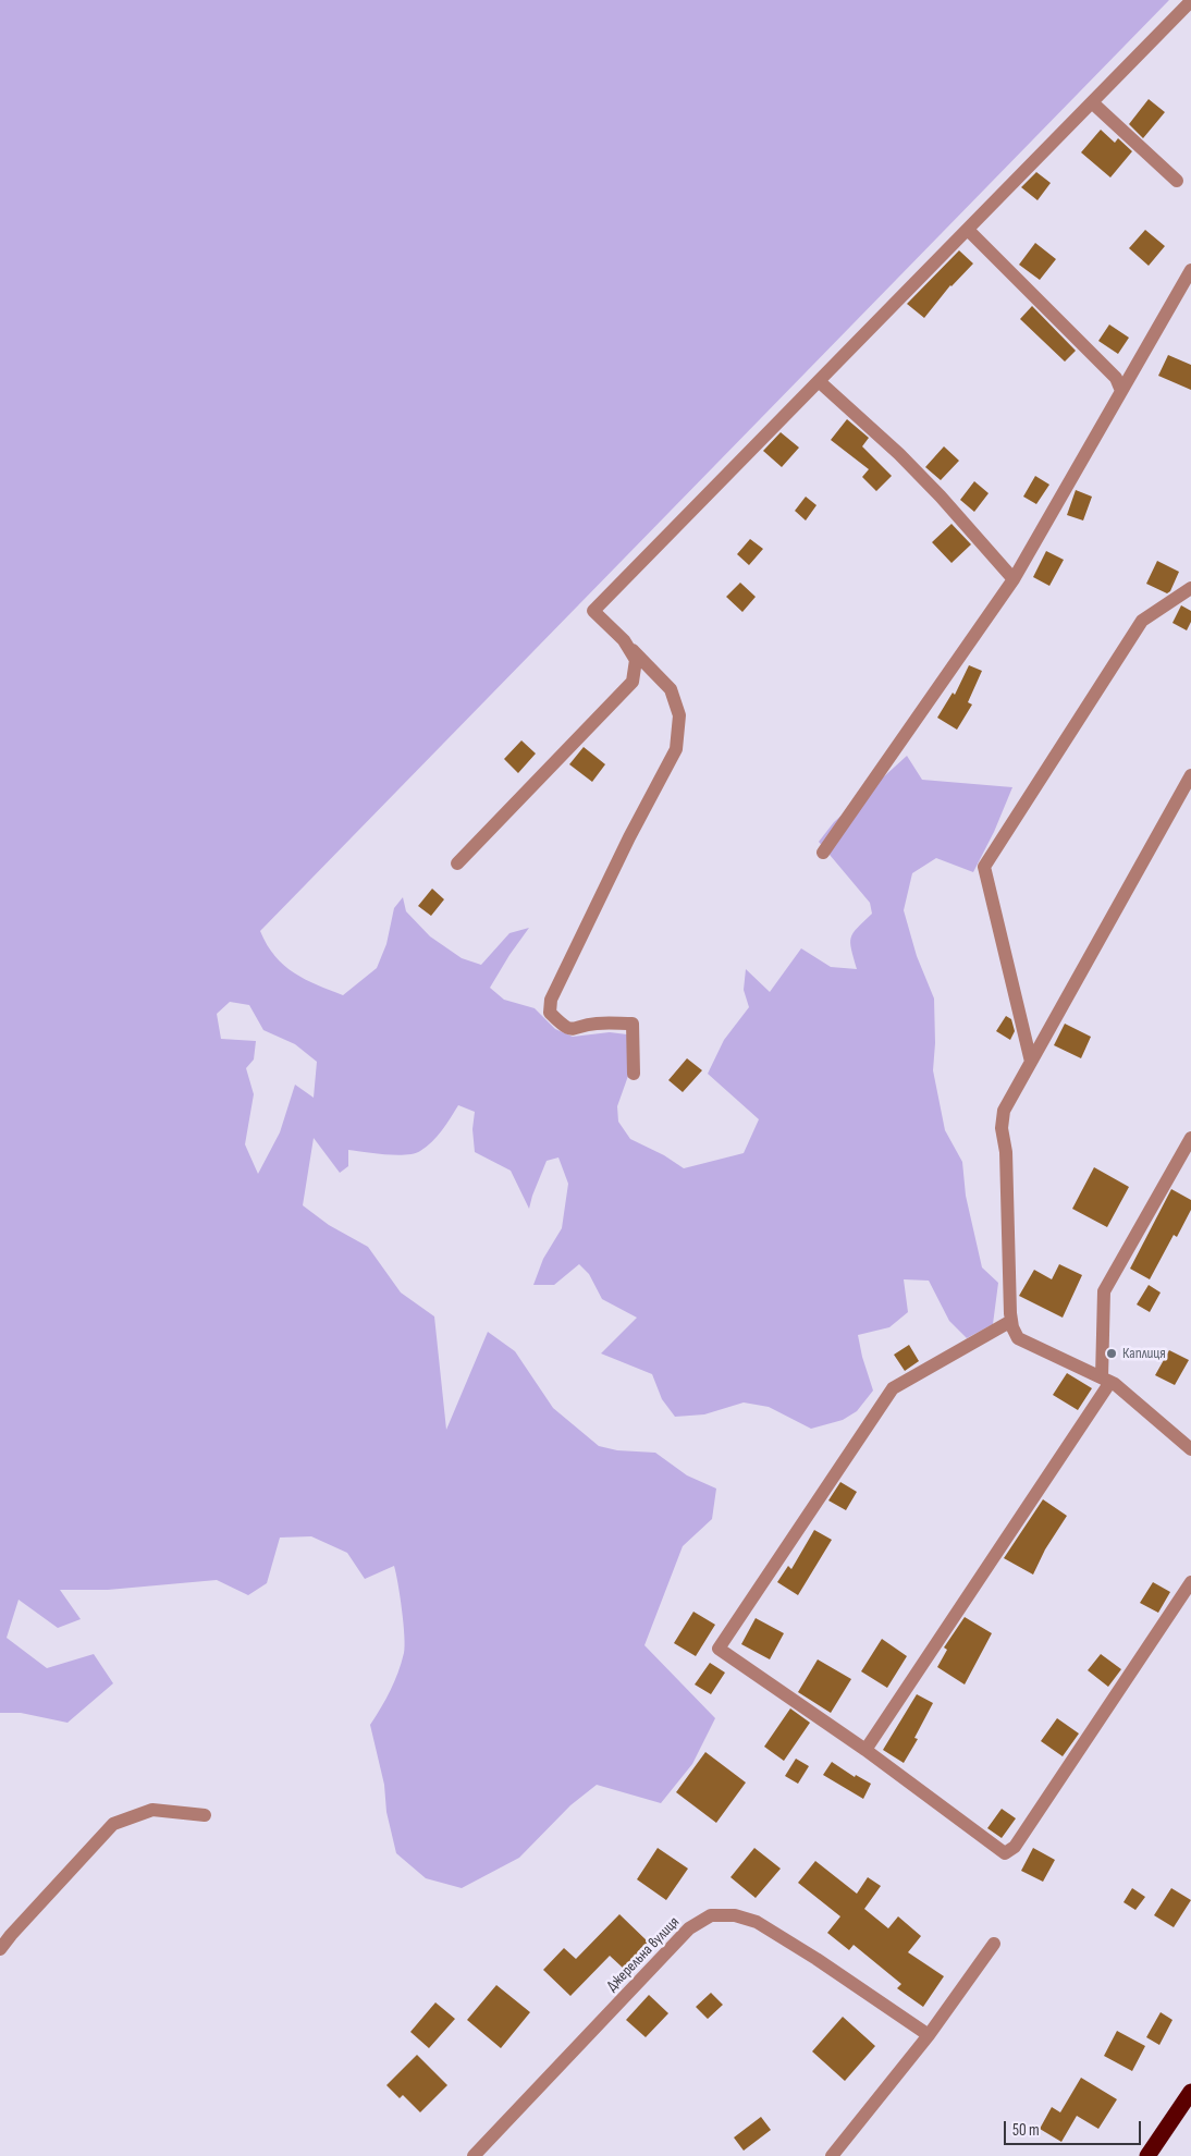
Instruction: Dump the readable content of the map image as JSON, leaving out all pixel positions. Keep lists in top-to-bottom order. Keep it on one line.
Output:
{"streets":{"street":["Джерельна вулиця"]},"places":["Каплиця"],"scale_bar":"50 m"}
